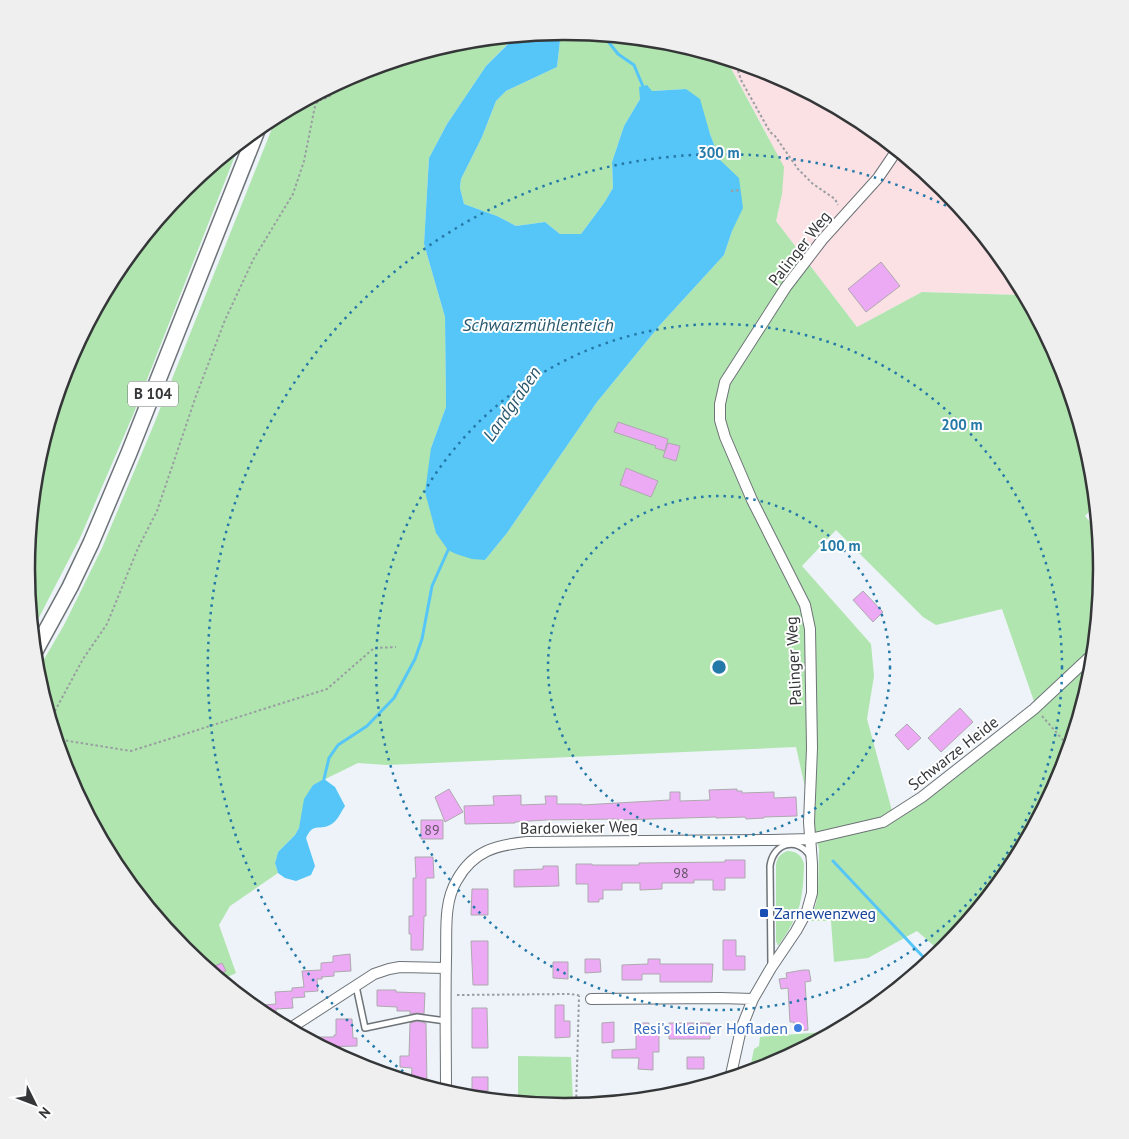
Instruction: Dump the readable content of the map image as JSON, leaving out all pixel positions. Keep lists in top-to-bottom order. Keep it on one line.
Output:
{"streets":{"main road":["B 104"],"street":["Palinger Weg","Schwarze Heide","Bardowieker Weg"]},"crossings":[["Palinger Weg","Schwarze Heide"],["Palinger Weg","Bardowieker Weg"],["Schwarze Heide","Bardowieker Weg"]],"water":["Schwarzmühlenteich","Landgraben"],"places":{"transit":["Zarnewenzweg"],"other":["Resi's kleiner Hofladen"]},"house_numbers":["89","98"],"north":"bottom right","rings":["300 m","200 m","100 m"]}
